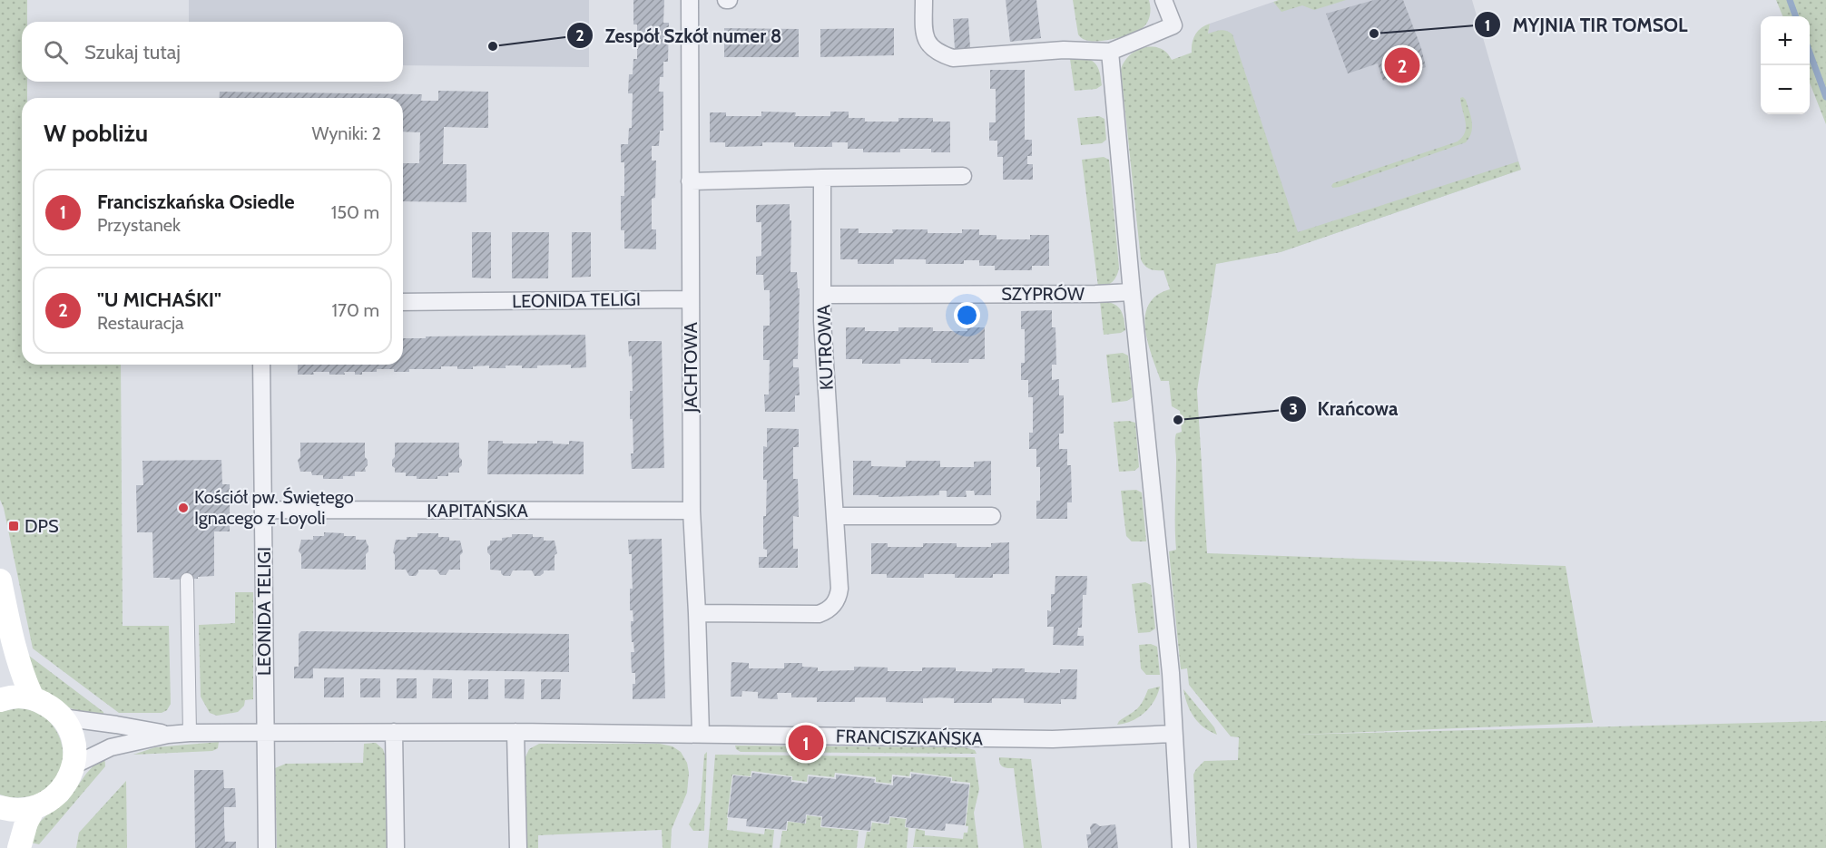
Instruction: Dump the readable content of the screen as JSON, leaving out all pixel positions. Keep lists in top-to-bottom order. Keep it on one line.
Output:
{"streets":{"street":["SZYPRÓW","LEONIDA TELIGI","KUTROWA","JACHTOWA","KAPITAŃSKA","FRANCISZKAŃSKA"]},"crossings":[["SZYPRÓW","KUTROWA"],["LEONIDA TELIGI","JACHTOWA"],["LEONIDA TELIGI","KAPITAŃSKA"],["LEONIDA TELIGI","FRANCISZKAŃSKA"],["KUTROWA","JACHTOWA"],["JACHTOWA","KAPITAŃSKA"],["JACHTOWA","FRANCISZKAŃSKA"]],"places":{"other":["MYJNIA TIR TOMSOL","Zespół Szkół numer 8","Krańcowa","Kościół pw. Świętego Ignacego z Loyoli"],"transit":["DPS"]},"page":{"map_buttons":["+","−"],"search":"Szukaj tutaj","pins":["2","1"],"heading":["W pobliżu","Wyniki: 2"],"list":[{"mark":"1","name":"Franciszkańska Osiedle","note":"Przystanek","value":"150 m"},{"mark":"2","name":"\"U MICHAŚKI\"","note":"Restauracja","value":"170 m"}]}}
